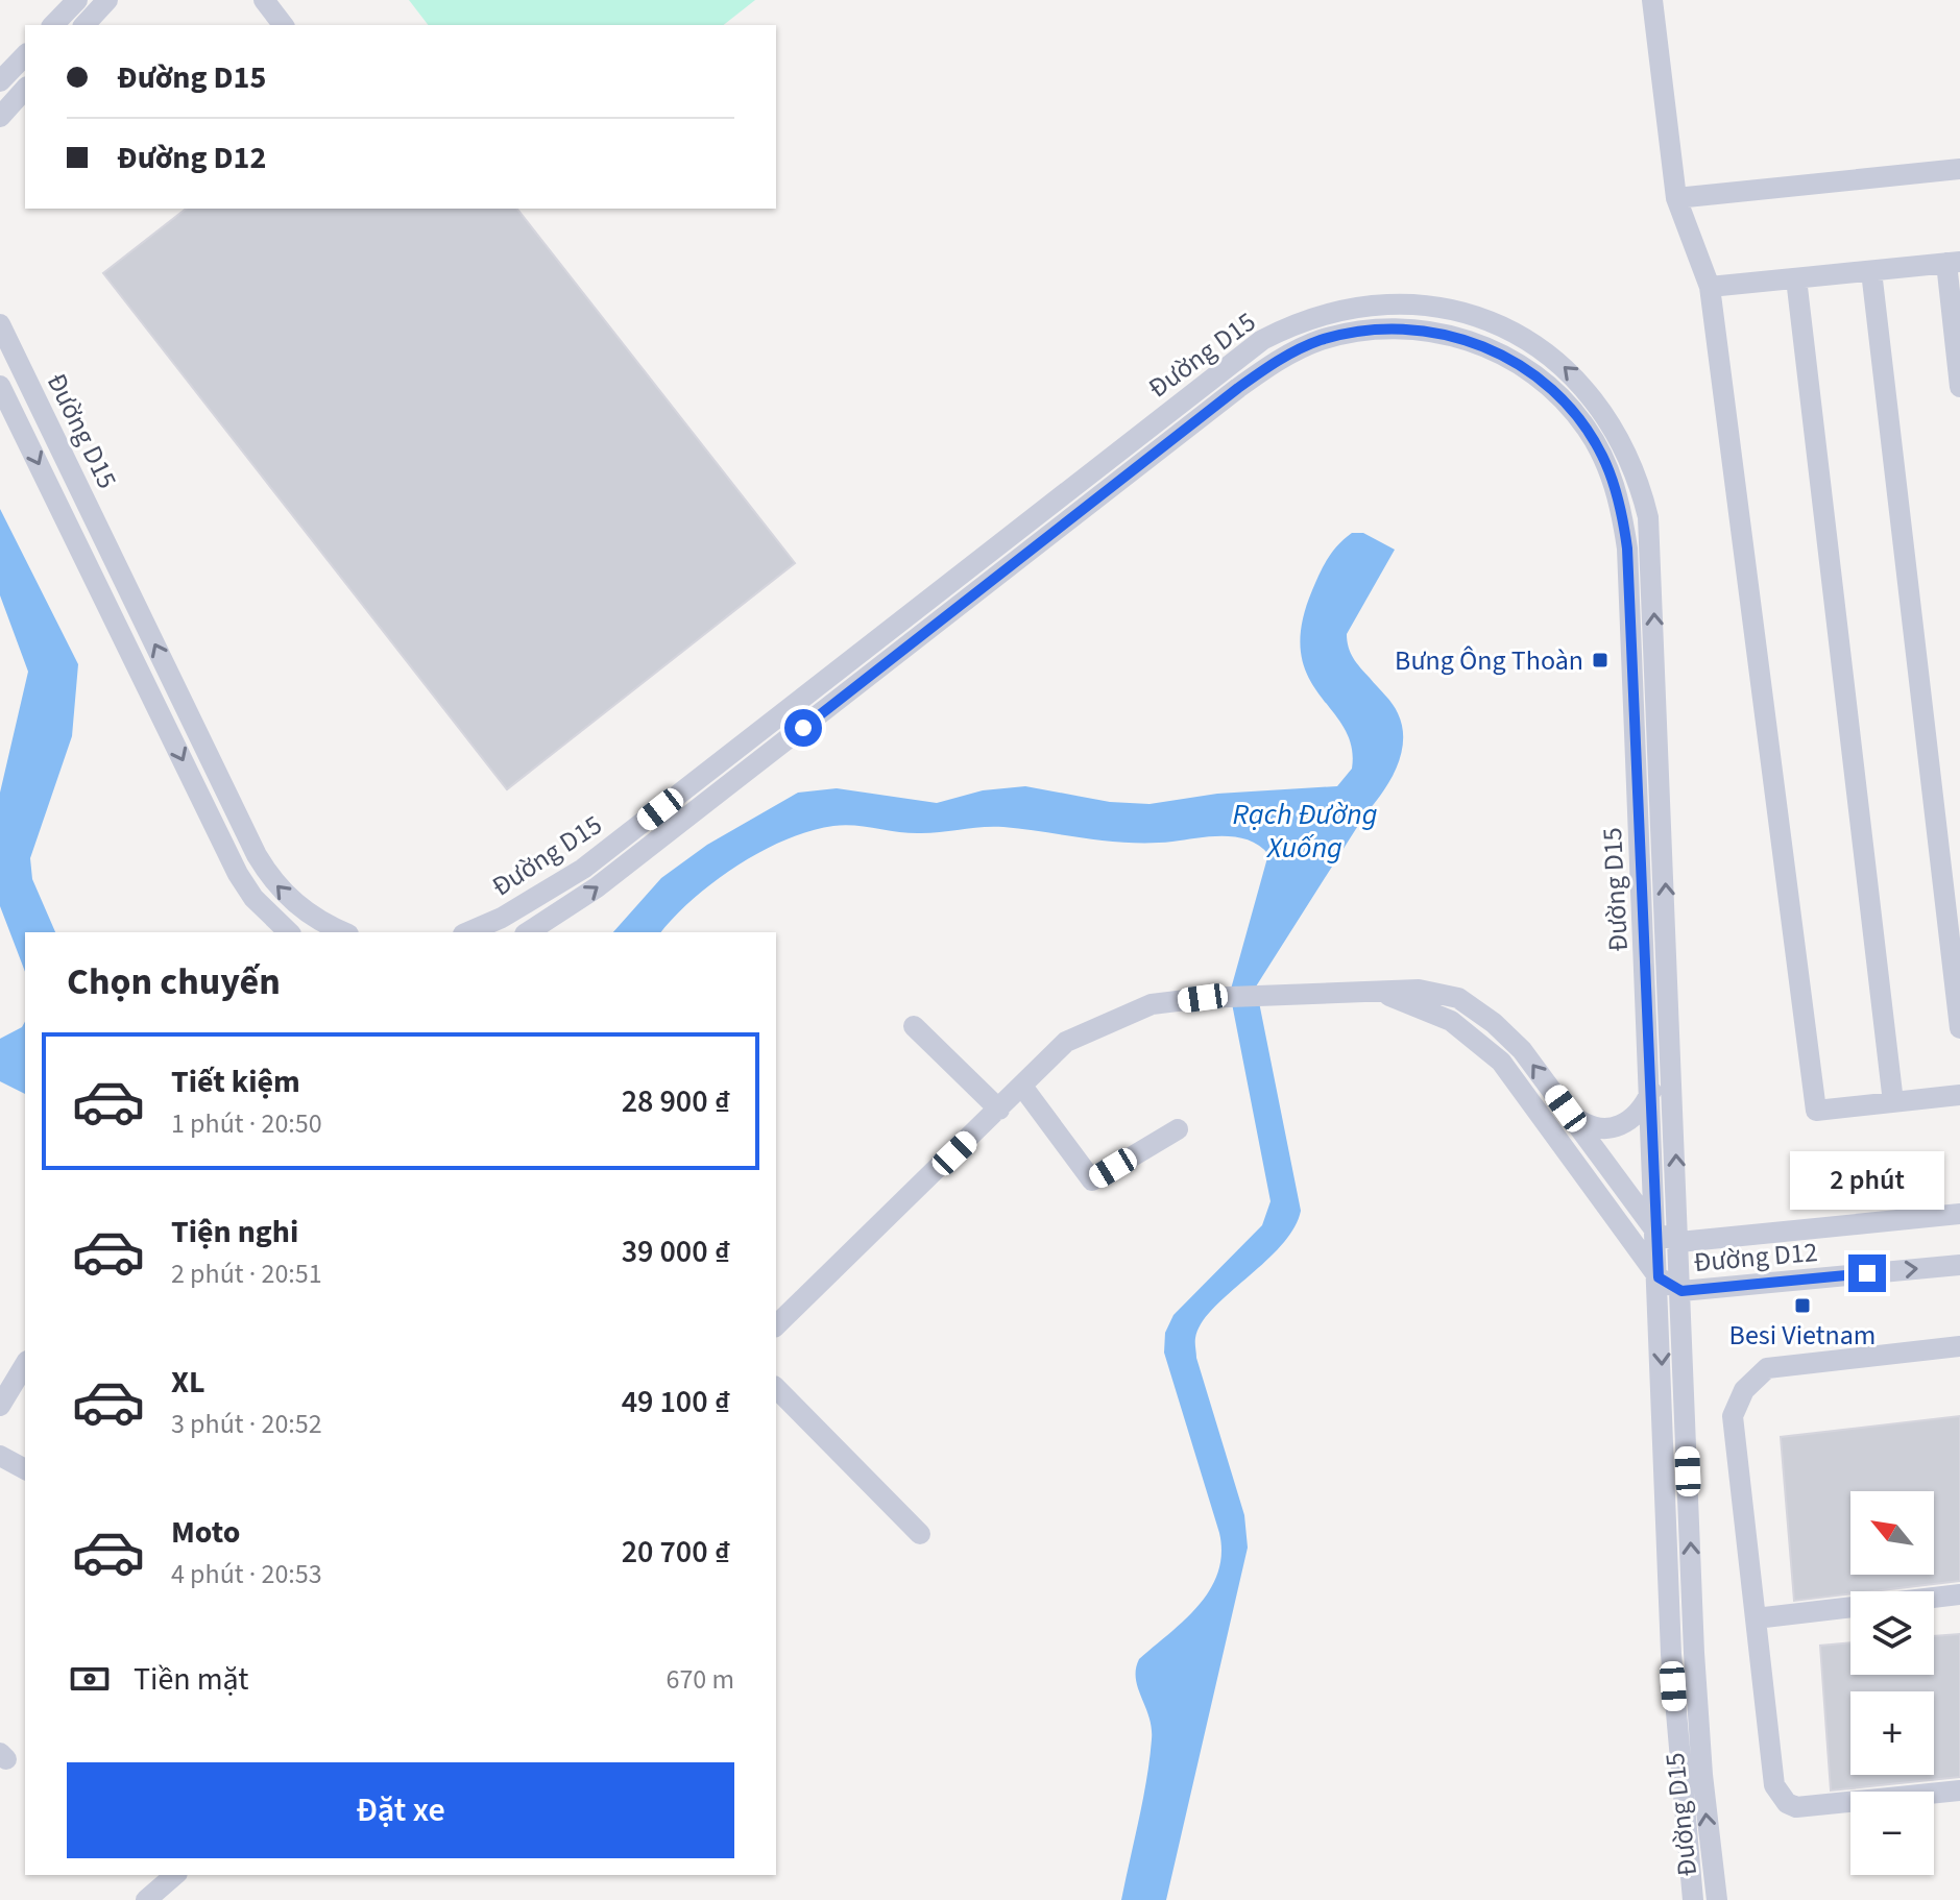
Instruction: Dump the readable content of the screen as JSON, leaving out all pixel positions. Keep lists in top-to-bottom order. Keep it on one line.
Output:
{"streets":{"street":["Đường D15","Đường D12"]},"crossings":[["Đường D15","Đường D12"]],"water":["Rạch Đường Xuống"],"places":{"transit":["Bưng Ông Thoàn","Besi Vietnam"]},"north":"top left","page":{"banner":["Đường D15","Đường D12"],"heading":"Chọn chuyến","list":[{"name":"Tiết kiệm","note":"1 phút · 20:50","value":"28 900 ₫"},{"name":"Tiện nghi","note":"2 phút · 20:51","value":"39 000 ₫"},{"name":"XL","note":"3 phút · 20:52","value":"49 100 ₫"},{"name":"Moto","note":"4 phút · 20:53","value":"20 700 ₫"}],"bubble":"2 phút","map_buttons":["+","−"],"pay":["Tiền mặt","670 m"],"buttons":"Đặt xe"}}
